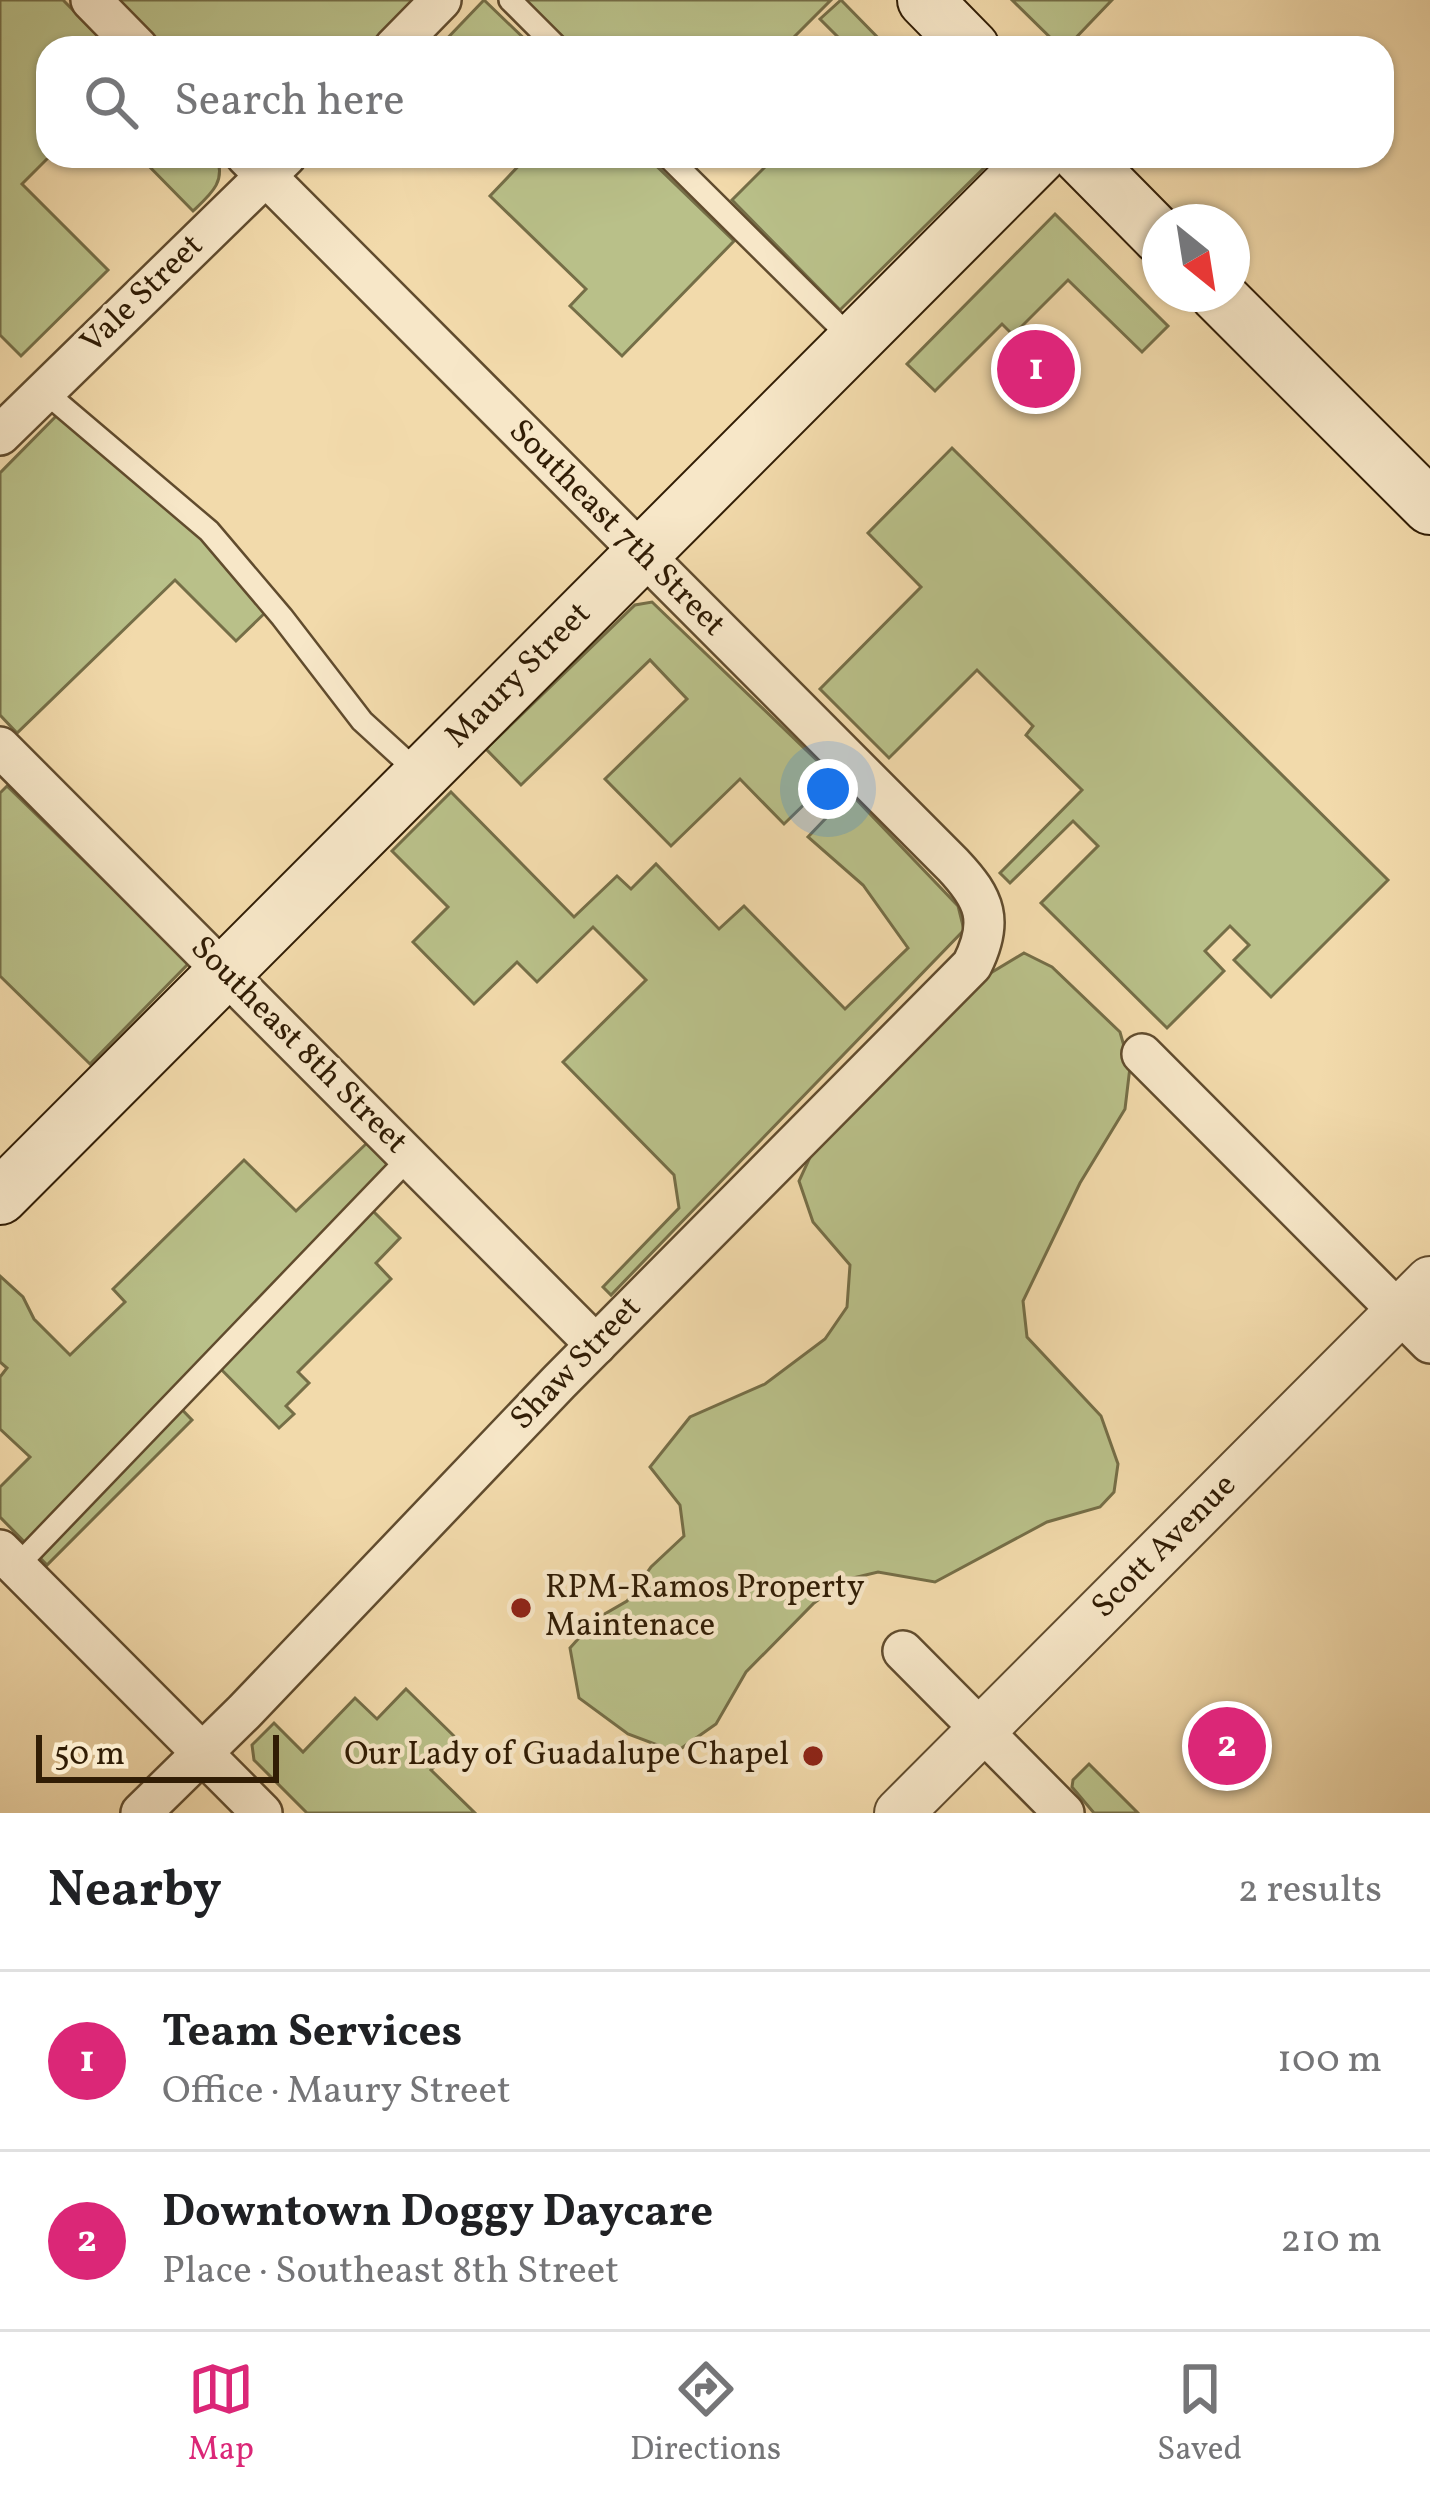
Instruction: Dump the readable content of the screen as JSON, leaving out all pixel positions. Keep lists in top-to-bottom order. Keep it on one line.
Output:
{"streets":{"main road":["Maury Street"],"street":["Vale Street","Southeast 7th Street","Southeast 8th Street","Shaw Street","Scott Avenue"]},"crossings":[["Southeast 7th Street","Maury Street"],["Southeast 7th Street","Shaw Street"],["Maury Street","Southeast 8th Street"],["Southeast 8th Street","Shaw Street"]],"places":["RPM-Ramos Property Maintenace","Our Lady of Guadalupe Chapel"],"scale_bar":"50 m","north":"bottom right","page":{"search":"Search here","pins":["1","2"],"scale":"50 m","heading":["Nearby","2 results"],"list":[{"mark":"1","name":"Team Services","note":"Office · Maury Street","value":"100 m"},{"mark":"2","name":"Downtown Doggy Daycare","note":"Place · Southeast 8th Street","value":"210 m"}],"nav":["Map","Directions","Saved"]}}
